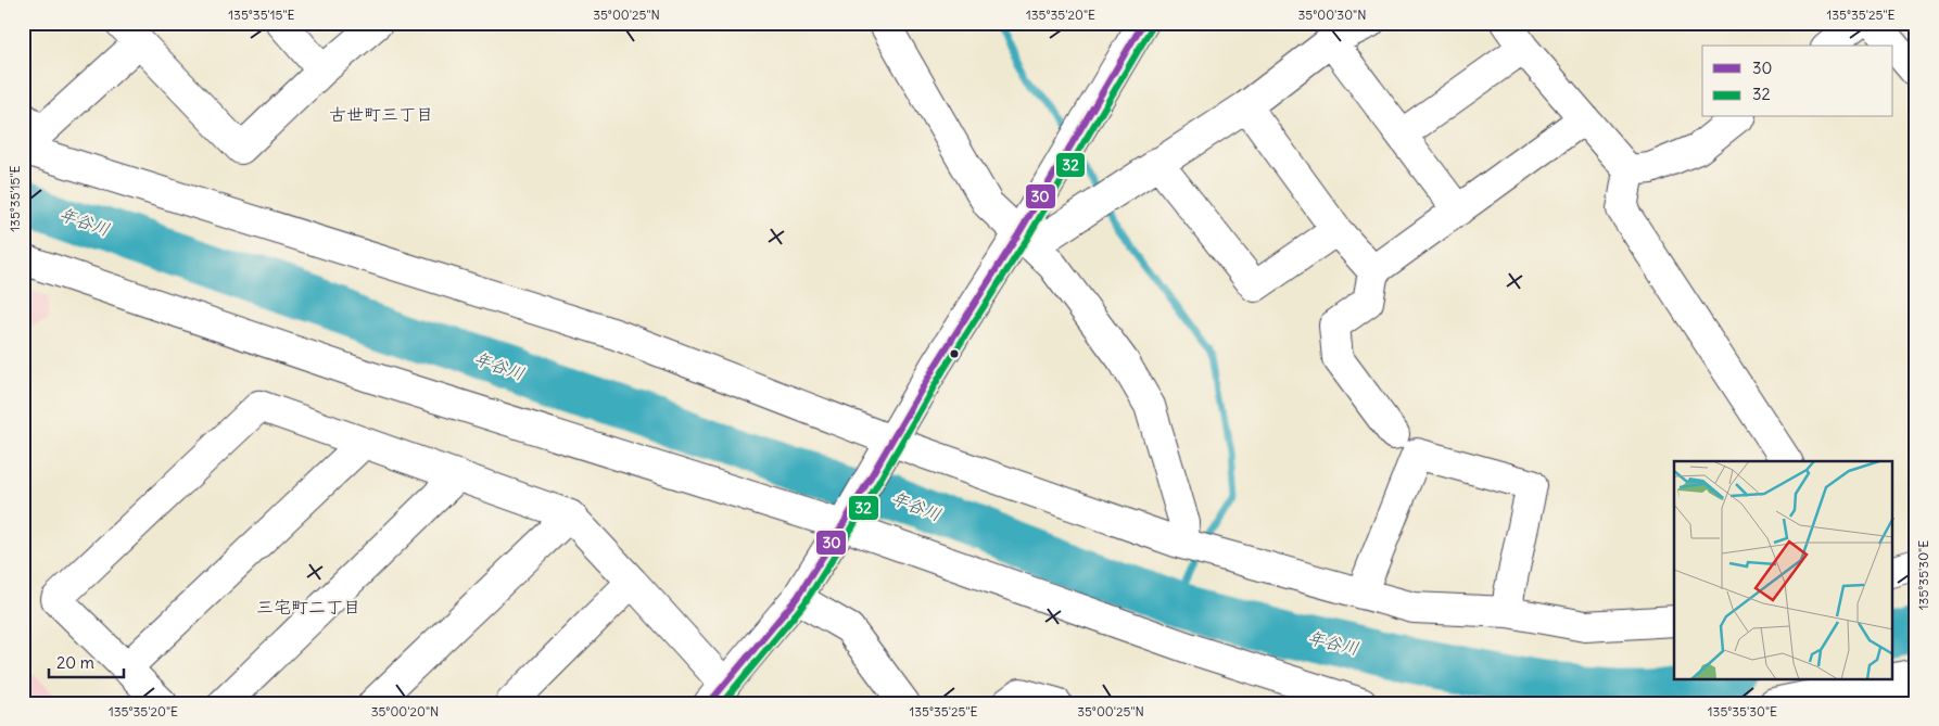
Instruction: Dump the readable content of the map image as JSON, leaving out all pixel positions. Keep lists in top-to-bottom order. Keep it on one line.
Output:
{"districts":["古世町三丁目","三宅町二丁目"],"water":["年谷川"],"lines":["transit line 30","transit line 32"],"legend":["30","32"],"scale_bar":"20 m","coordinates":["135°35'15\"E","35°00'25\"N","135°35'20\"E","35°00'30\"N","135°35'25\"E","135°35'30\"E","35°00'20\"N"]}
